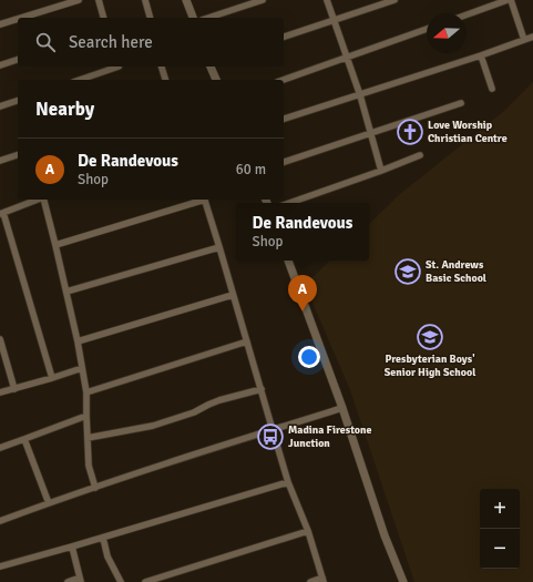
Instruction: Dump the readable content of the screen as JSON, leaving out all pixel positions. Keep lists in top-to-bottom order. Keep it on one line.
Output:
{"places":{"church":["Love Worship Christian Centre"],"school or university":["St. Andrews Basic School","Presbyterian Boys' Senior High School"],"bus stop":["Madina Firestone Junction"]},"north":"left","page":{"search":"Search here","heading":"Nearby","list":[{"mark":"A","name":"De Randevous","note":"Shop","value":"60 m"}],"popup":["De Randevous","Shop"],"pins":"A","map_buttons":["+","−"]}}
